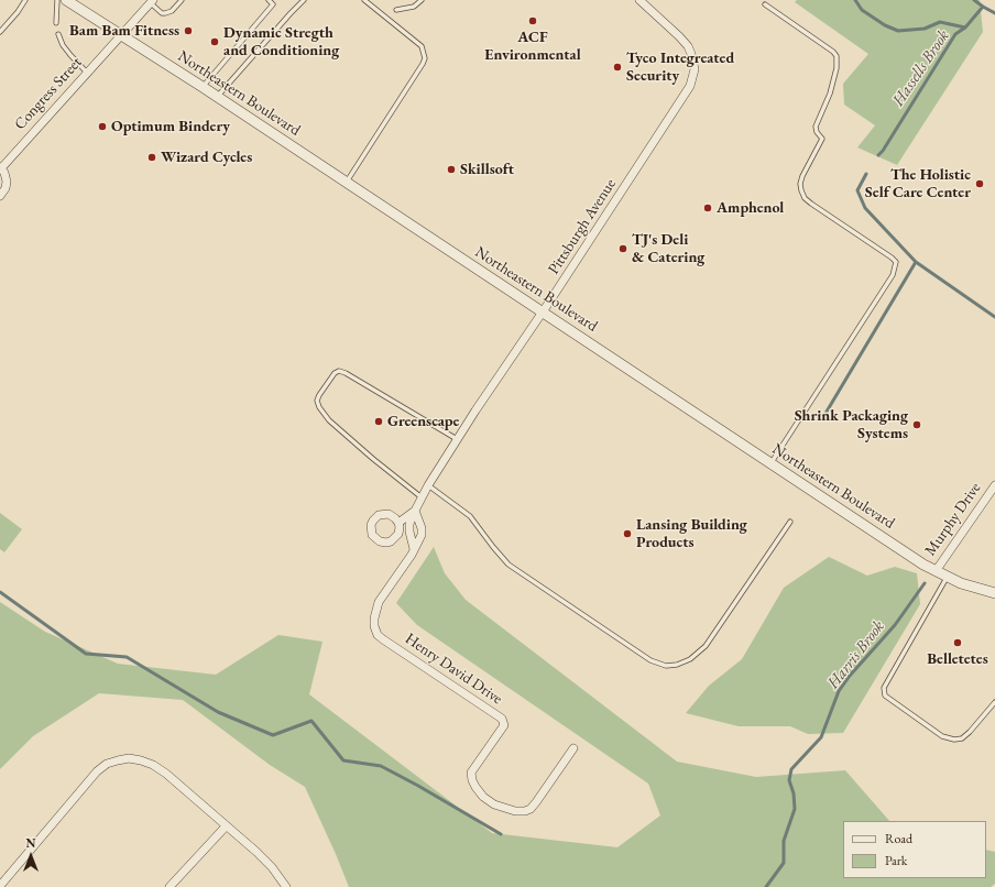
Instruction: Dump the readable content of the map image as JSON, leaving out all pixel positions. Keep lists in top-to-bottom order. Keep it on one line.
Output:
{"streets":{"street":["Congress Street","Northeastern Boulevard","Pittsburgh Avenue","Murphy Drive","Henry David Drive"]},"crossings":[["Congress Street","Northeastern Boulevard"],["Northeastern Boulevard","Pittsburgh Avenue"],["Northeastern Boulevard","Murphy Drive"],["Pittsburgh Avenue","Henry David Drive"]],"water":["Hassells Brook","Harris Brook"],"places":["ACF Environmental","Bam Bam Fitness","Dynamic Stregth and Conditioning","Tyco Integreated Security","Optimum Bindery","Wizard Cycles","Skillsoft","The Holistic Self Care Center","Amphenol","TJ's Deli & Catering","Greenscape","Shrink Packaging Systems","Lansing Building Products","Belletetes"],"legend":["Road","Park"],"north":"top"}
